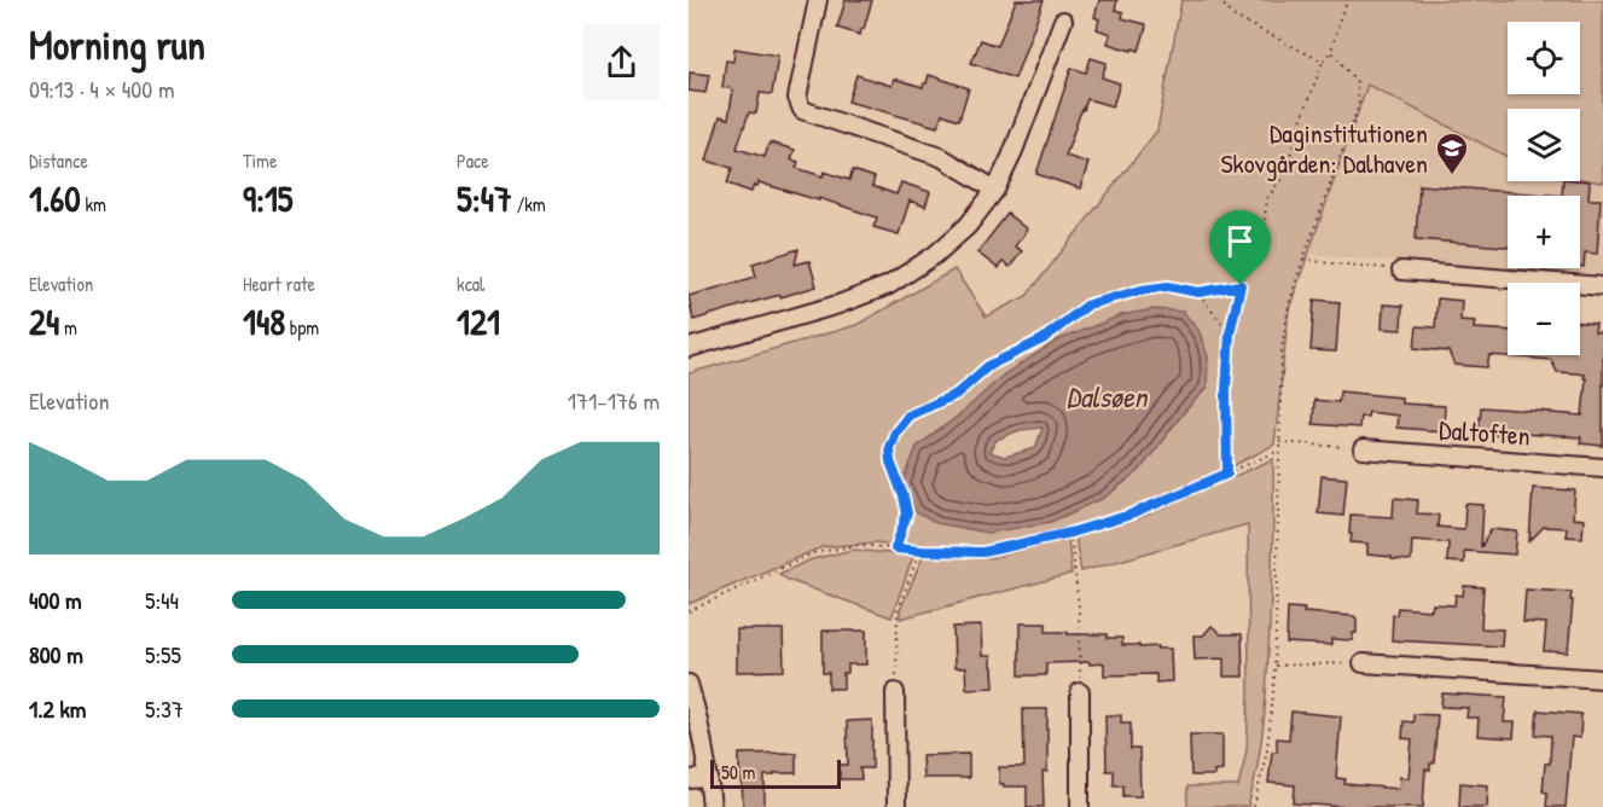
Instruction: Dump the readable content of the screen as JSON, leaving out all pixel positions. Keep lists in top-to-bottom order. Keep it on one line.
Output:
{"streets":{"street":["Daltoften"]},"water":["Dalsøen"],"places":{"school or university":["Daginstitutionen Skovgården: Dalhaven"]},"scale_bar":"50 m","page":{"heading":["Morning run","09:13 · 4 × 400 m"],"map_buttons":["+","−"],"stats":[["Distance","1.60 km"],["Time","9:15"],["Pace","5:47 /km"],["Elevation","24 m"],["Heart rate","148 bpm"],["kcal","121"]],"chart":["Elevation","171–176 m"],"list":[{"name":"400 m","note":"5:44"},{"name":"800 m","note":"5:55"},{"name":"1.2 km","note":"5:37"}],"scale":"50 m"}}
